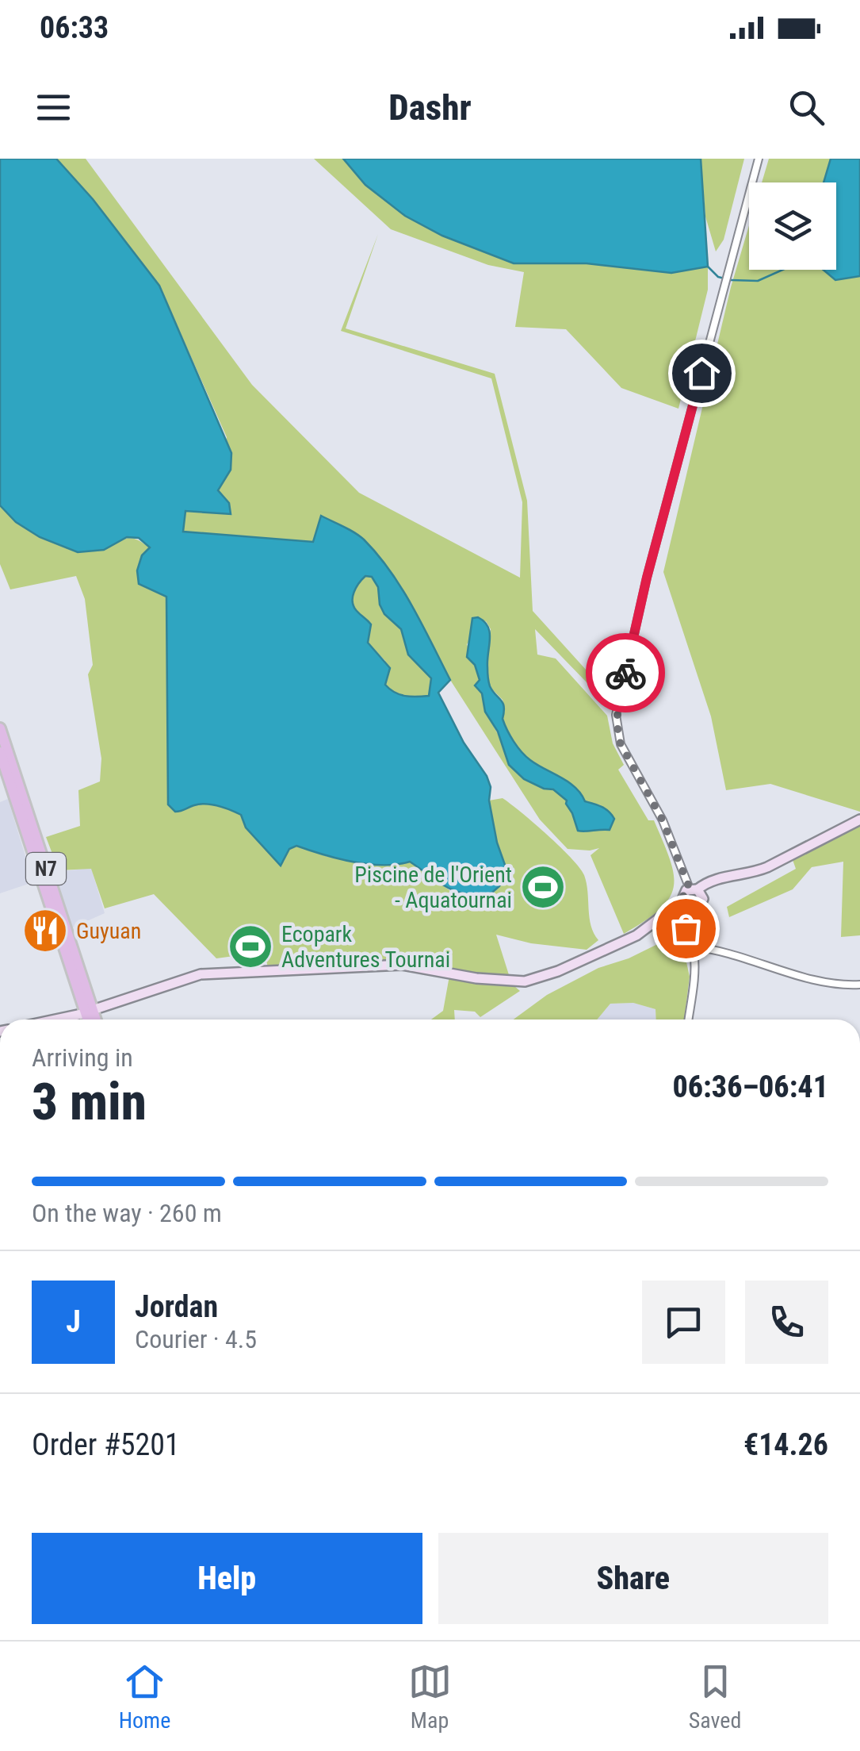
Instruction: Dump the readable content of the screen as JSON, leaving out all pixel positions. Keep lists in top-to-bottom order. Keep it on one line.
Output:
{"streets":{"main road":["N7"]},"places":{"sports":["Piscine de l'Orient - Aquatournai","Ecopark Adventures Tournai"],"restaurant":["Guyuan"]},"page":{"status":"06:33","header":"Dashr","heading":["3 min","Arriving in","06:36–06:41"],"panel":["Jordan","Courier · 4.5","Order #5201","€14.26"],"bar":"On the way · 260 m","round":"J","buttons":["Help","Share"],"tabs":["Home","Map","Saved"]}}
